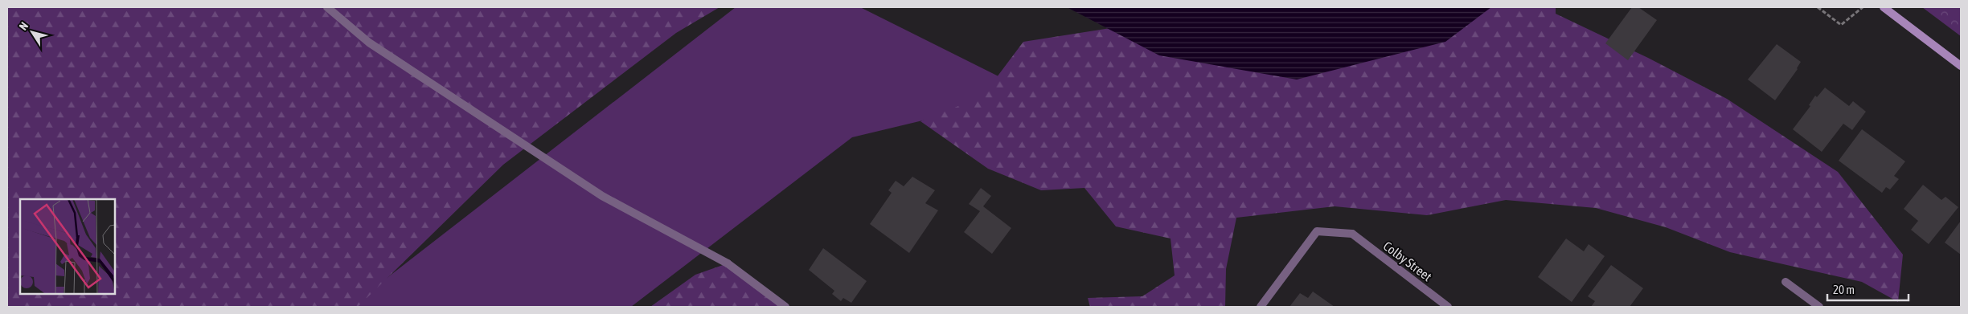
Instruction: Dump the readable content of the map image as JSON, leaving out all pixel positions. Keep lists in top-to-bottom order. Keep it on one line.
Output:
{"streets":{"street":["Colby Street"]},"scale_bar":"20 m","north":"top left"}
